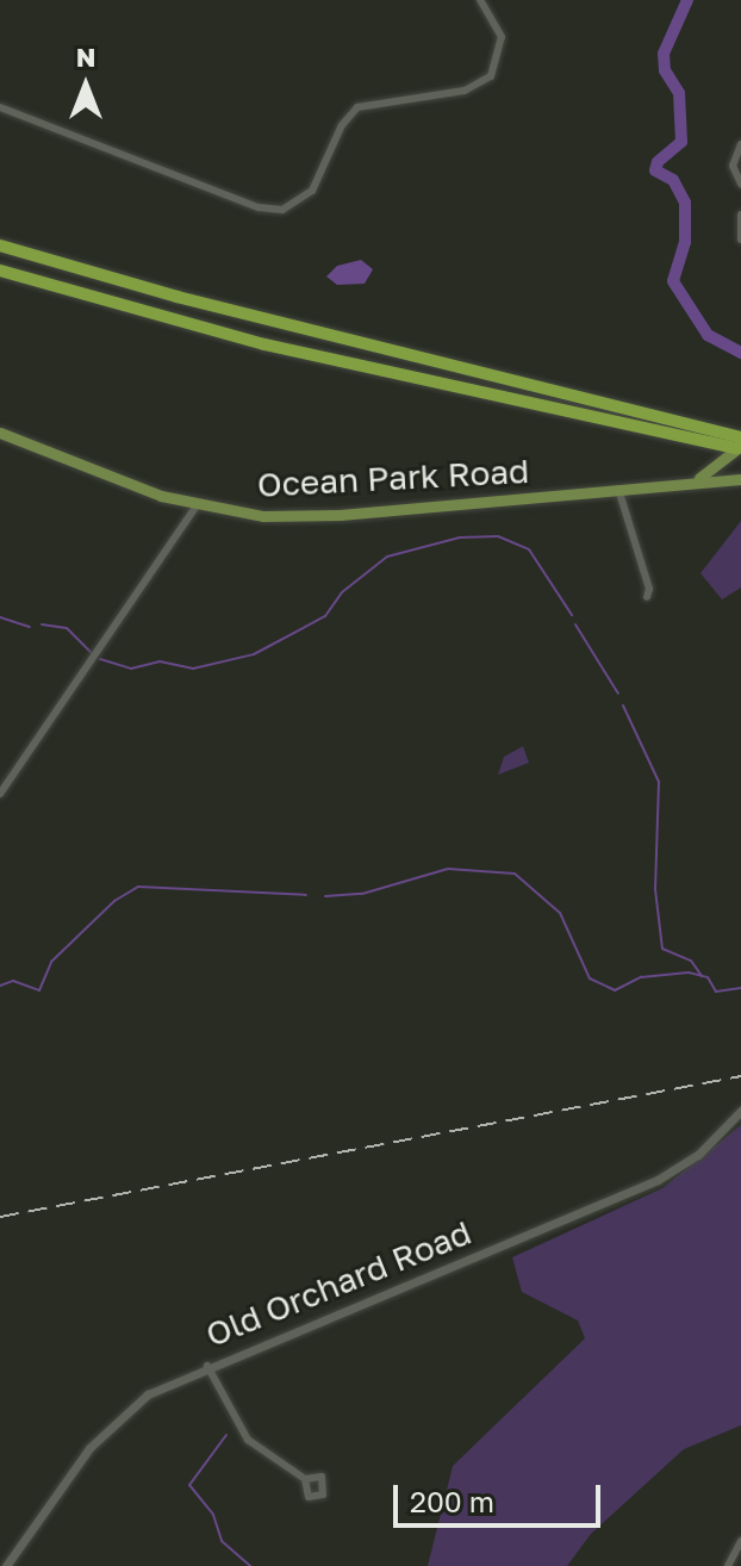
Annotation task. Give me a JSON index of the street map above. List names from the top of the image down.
{
  "streets": {
    "main road": ["Ocean Park Road"],
    "street": ["Old Orchard Road"]
  },
  "scale_bar": "200 m",
  "north": "top"
}
